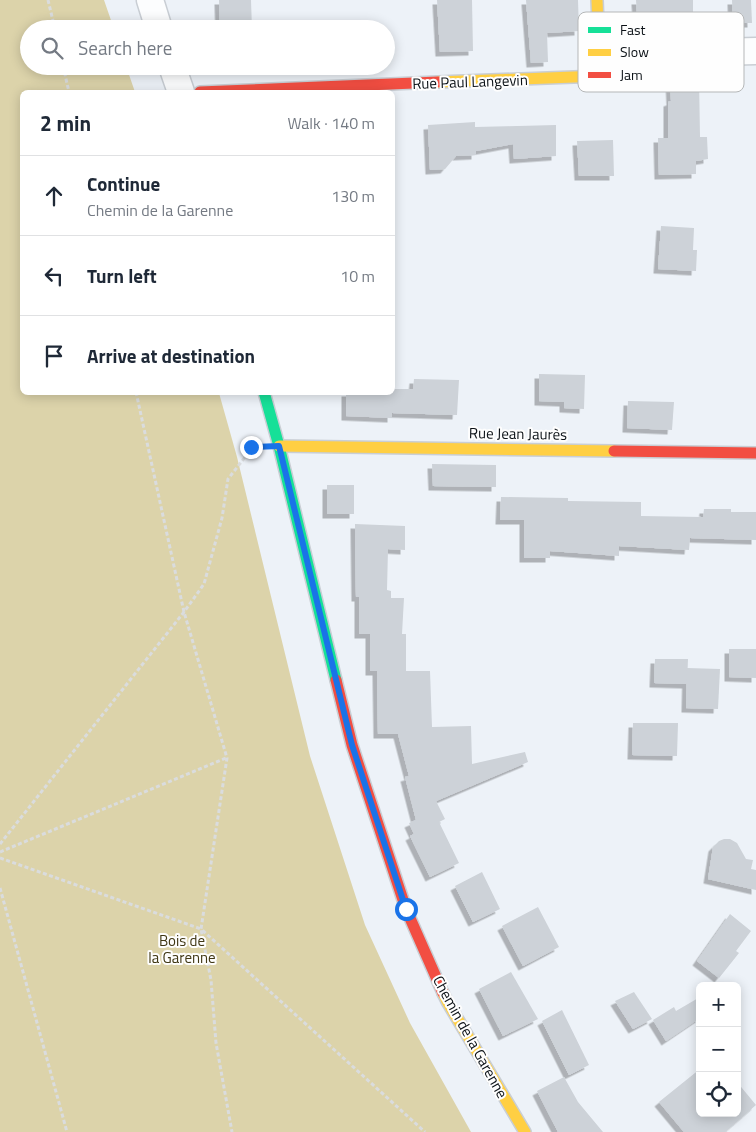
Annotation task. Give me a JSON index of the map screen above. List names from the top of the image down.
{
  "streets": {
    "street": ["Rue Paul Langevin", "Rue Jean Jaurès", "Chemin de la Garenne"]
  },
  "crossings": [
    ["Rue Jean Jaurès", "Chemin de la Garenne"]
  ],
  "parks": ["Bois de la Garenne"],
  "legend": ["Fast", "Slow", "Jam"],
  "page": {
    "search": "Search here",
    "heading": ["2 min", "Walk · 140 m"],
    "list": [
      ["Continue", "Chemin de la Garenne", "130 m"],
      ["Turn left", "10 m"],
      "Arrive at destination"
    ],
    "map_buttons": ["+", "−"]
  }
}
